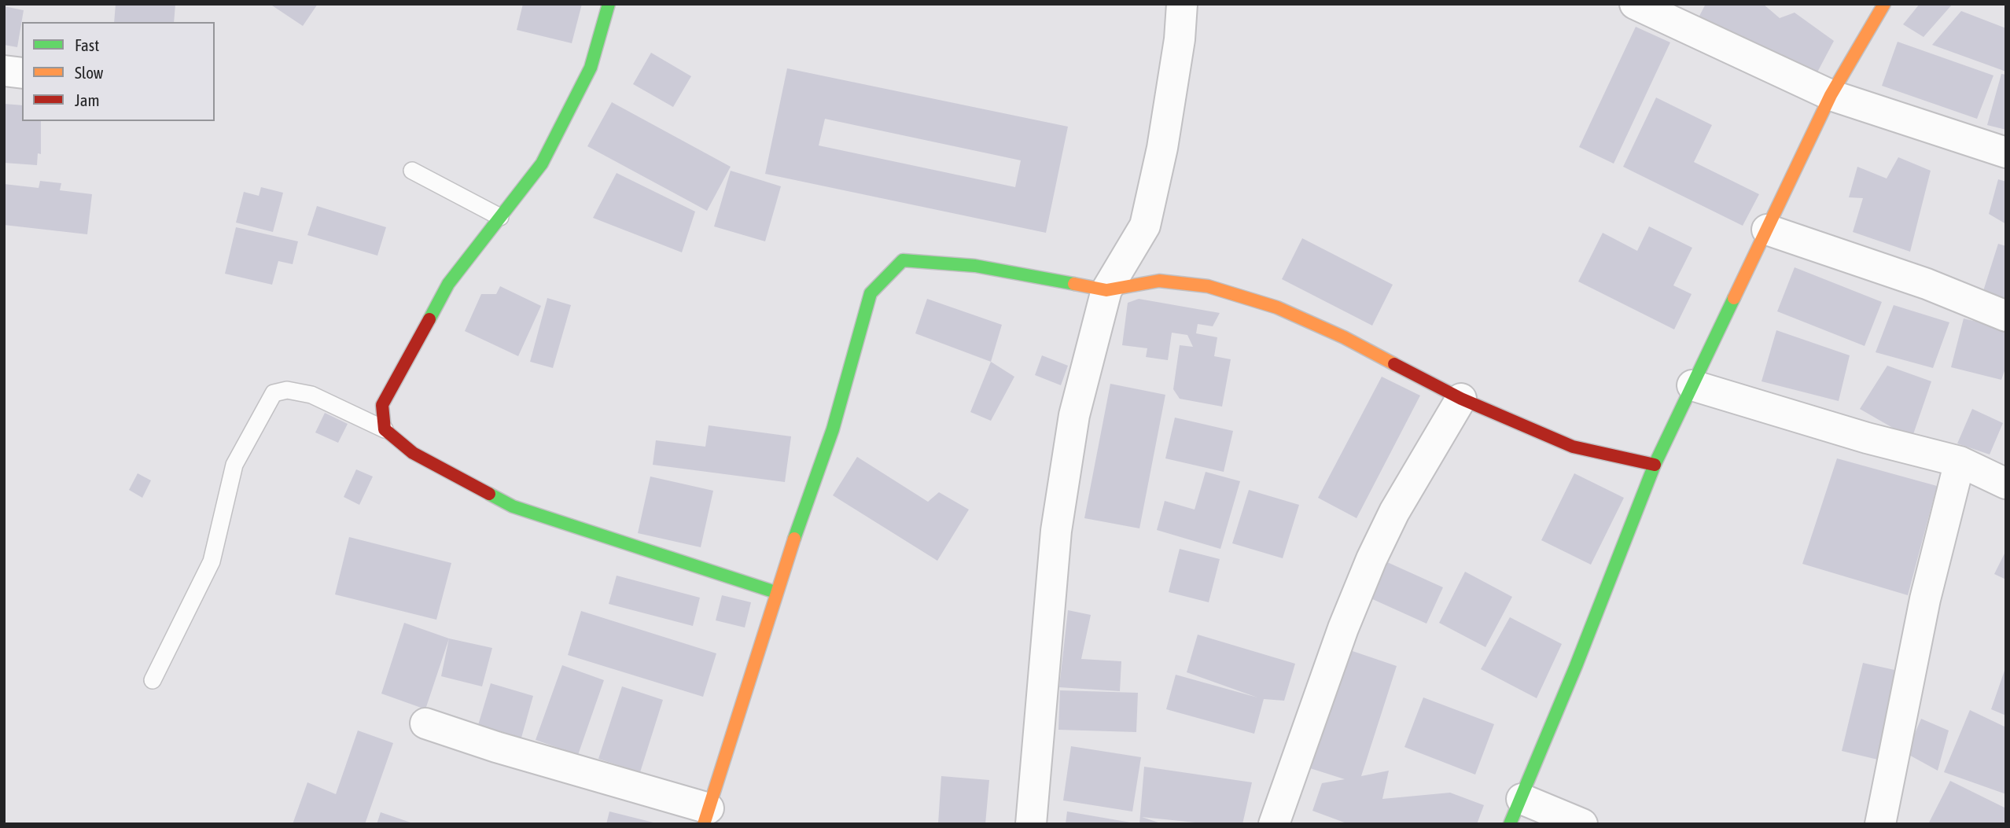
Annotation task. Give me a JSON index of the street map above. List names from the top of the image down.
{
  "legend": ["Fast", "Slow", "Jam"]
}
